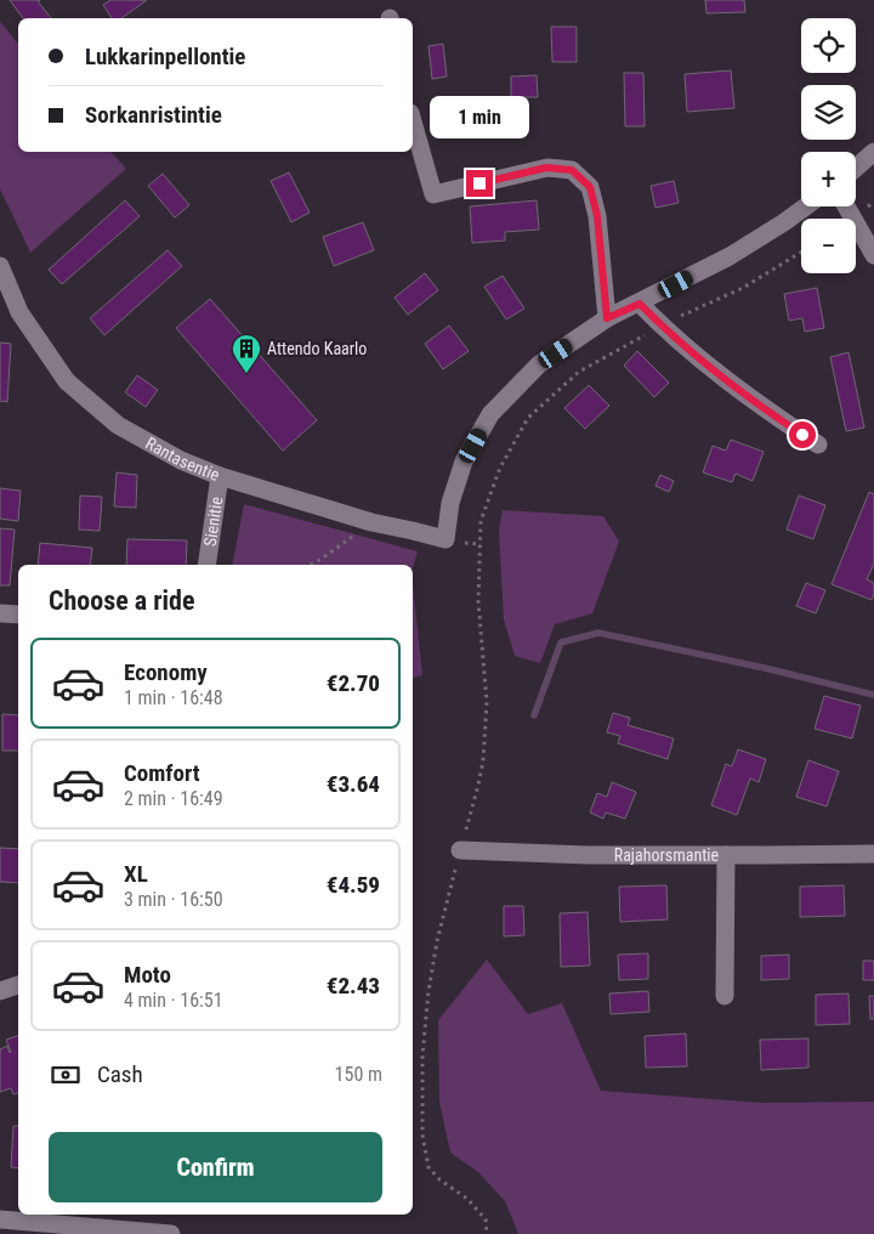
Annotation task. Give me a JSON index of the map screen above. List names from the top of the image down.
{
  "streets": {
    "street": ["Rantasentie", "Sienitie", "Rajahorsmantie"]
  },
  "crossings": [
    ["Rantasentie", "Sienitie"]
  ],
  "places": {
    "building": ["Attendo Kaarlo"]
  },
  "page": {
    "map_buttons": ["+", "−"],
    "banner": ["Lukkarinpellontie", "Sorkanristintie"],
    "bubble": "1 min",
    "heading": "Choose a ride",
    "list": [
      {
        "name": "Economy",
        "note": "1 min · 16:48",
        "value": "€2.70"
      },
      {
        "name": "Comfort",
        "note": "2 min · 16:49",
        "value": "€3.64"
      },
      {
        "name": "XL",
        "note": "3 min · 16:50",
        "value": "€4.59"
      },
      {
        "name": "Moto",
        "note": "4 min · 16:51",
        "value": "€2.43"
      }
    ],
    "pay": ["Cash", "150 m"],
    "buttons": "Confirm"
  }
}
